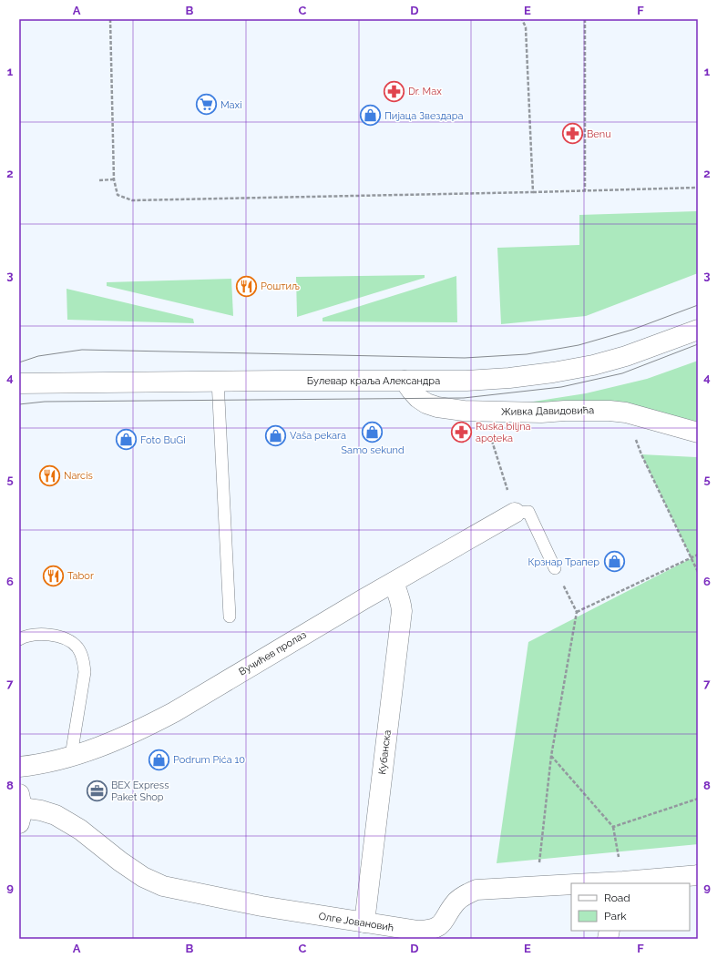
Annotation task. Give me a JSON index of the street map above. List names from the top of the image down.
{
  "streets": {
    "street": [
      "Булевар краља Александра",
      "Живка Давидовића",
      "Вучићев пролаз",
      "Кубанска",
      "Олге Јовановић"
    ]
  },
  "crossings": [
    ["Булевар краља Александра", "Живка Давидовића"],
    ["Вучићев пролаз", "Кубанска"],
    ["Кубанска", "Олге Јовановић"]
  ],
  "places": {
    "pharmacy": ["Dr. Max", "Benu", "Ruska biljna apoteka"],
    "supermarket": ["Maxi"],
    "shop": [
      "Пијаца Звездара",
      "Samo sekund",
      "Vaša pekara",
      "Foto BuGi",
      "Крзнар Трапер",
      "Podrum Pića 10"
    ],
    "restaurant": ["Роштиљ", "Narcis", "Tabor"],
    "office": ["BEX Express Paket Shop"]
  },
  "legend": ["Road", "Park"],
  "grid": {
    "columns": [
      "A",
      "B",
      "C",
      "D",
      "E",
      "F"
    ],
    "rows": [
      "1",
      "2",
      "3",
      "4",
      "5",
      "6",
      "7",
      "8",
      "9"
    ]
  }
}
